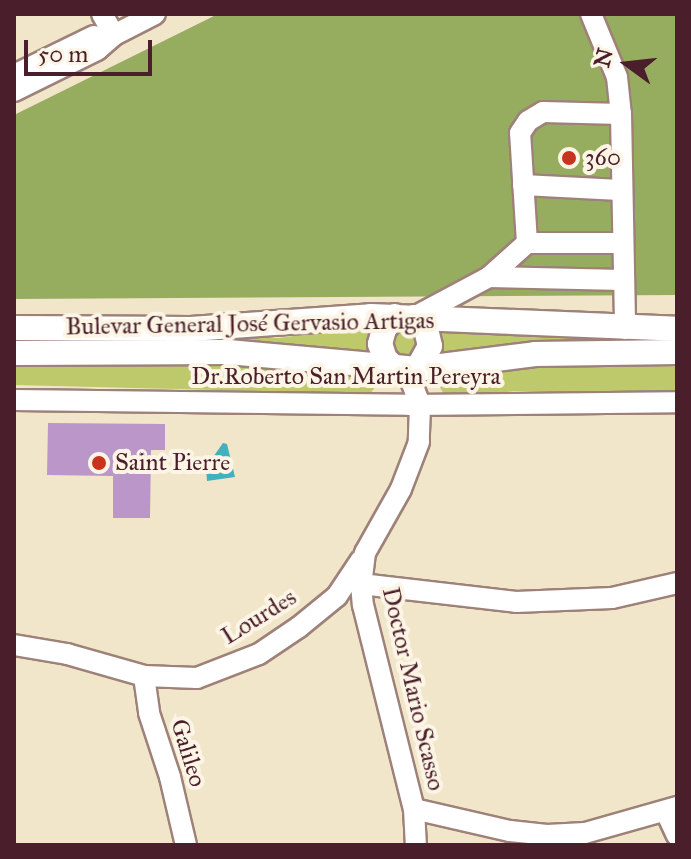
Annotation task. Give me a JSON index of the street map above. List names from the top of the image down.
{
  "streets": {
    "main road": ["Bulevar General José Gervasio Artigas"],
    "street": [
      "Dr.Roberto San Martin Pereyra",
      "Lourdes",
      "Doctor Mario Scasso",
      "Galileo"
    ]
  },
  "crossings": [
    ["Bulevar General José Gervasio Artigas", "Doctor Mario Scasso"],
    ["Dr.Roberto San Martin Pereyra", "Doctor Mario Scasso"],
    ["Lourdes", "Doctor Mario Scasso"],
    ["Lourdes", "Galileo"]
  ],
  "places": ["360", "Saint Pierre"],
  "scale_bar": "50 m",
  "north": "left"
}
